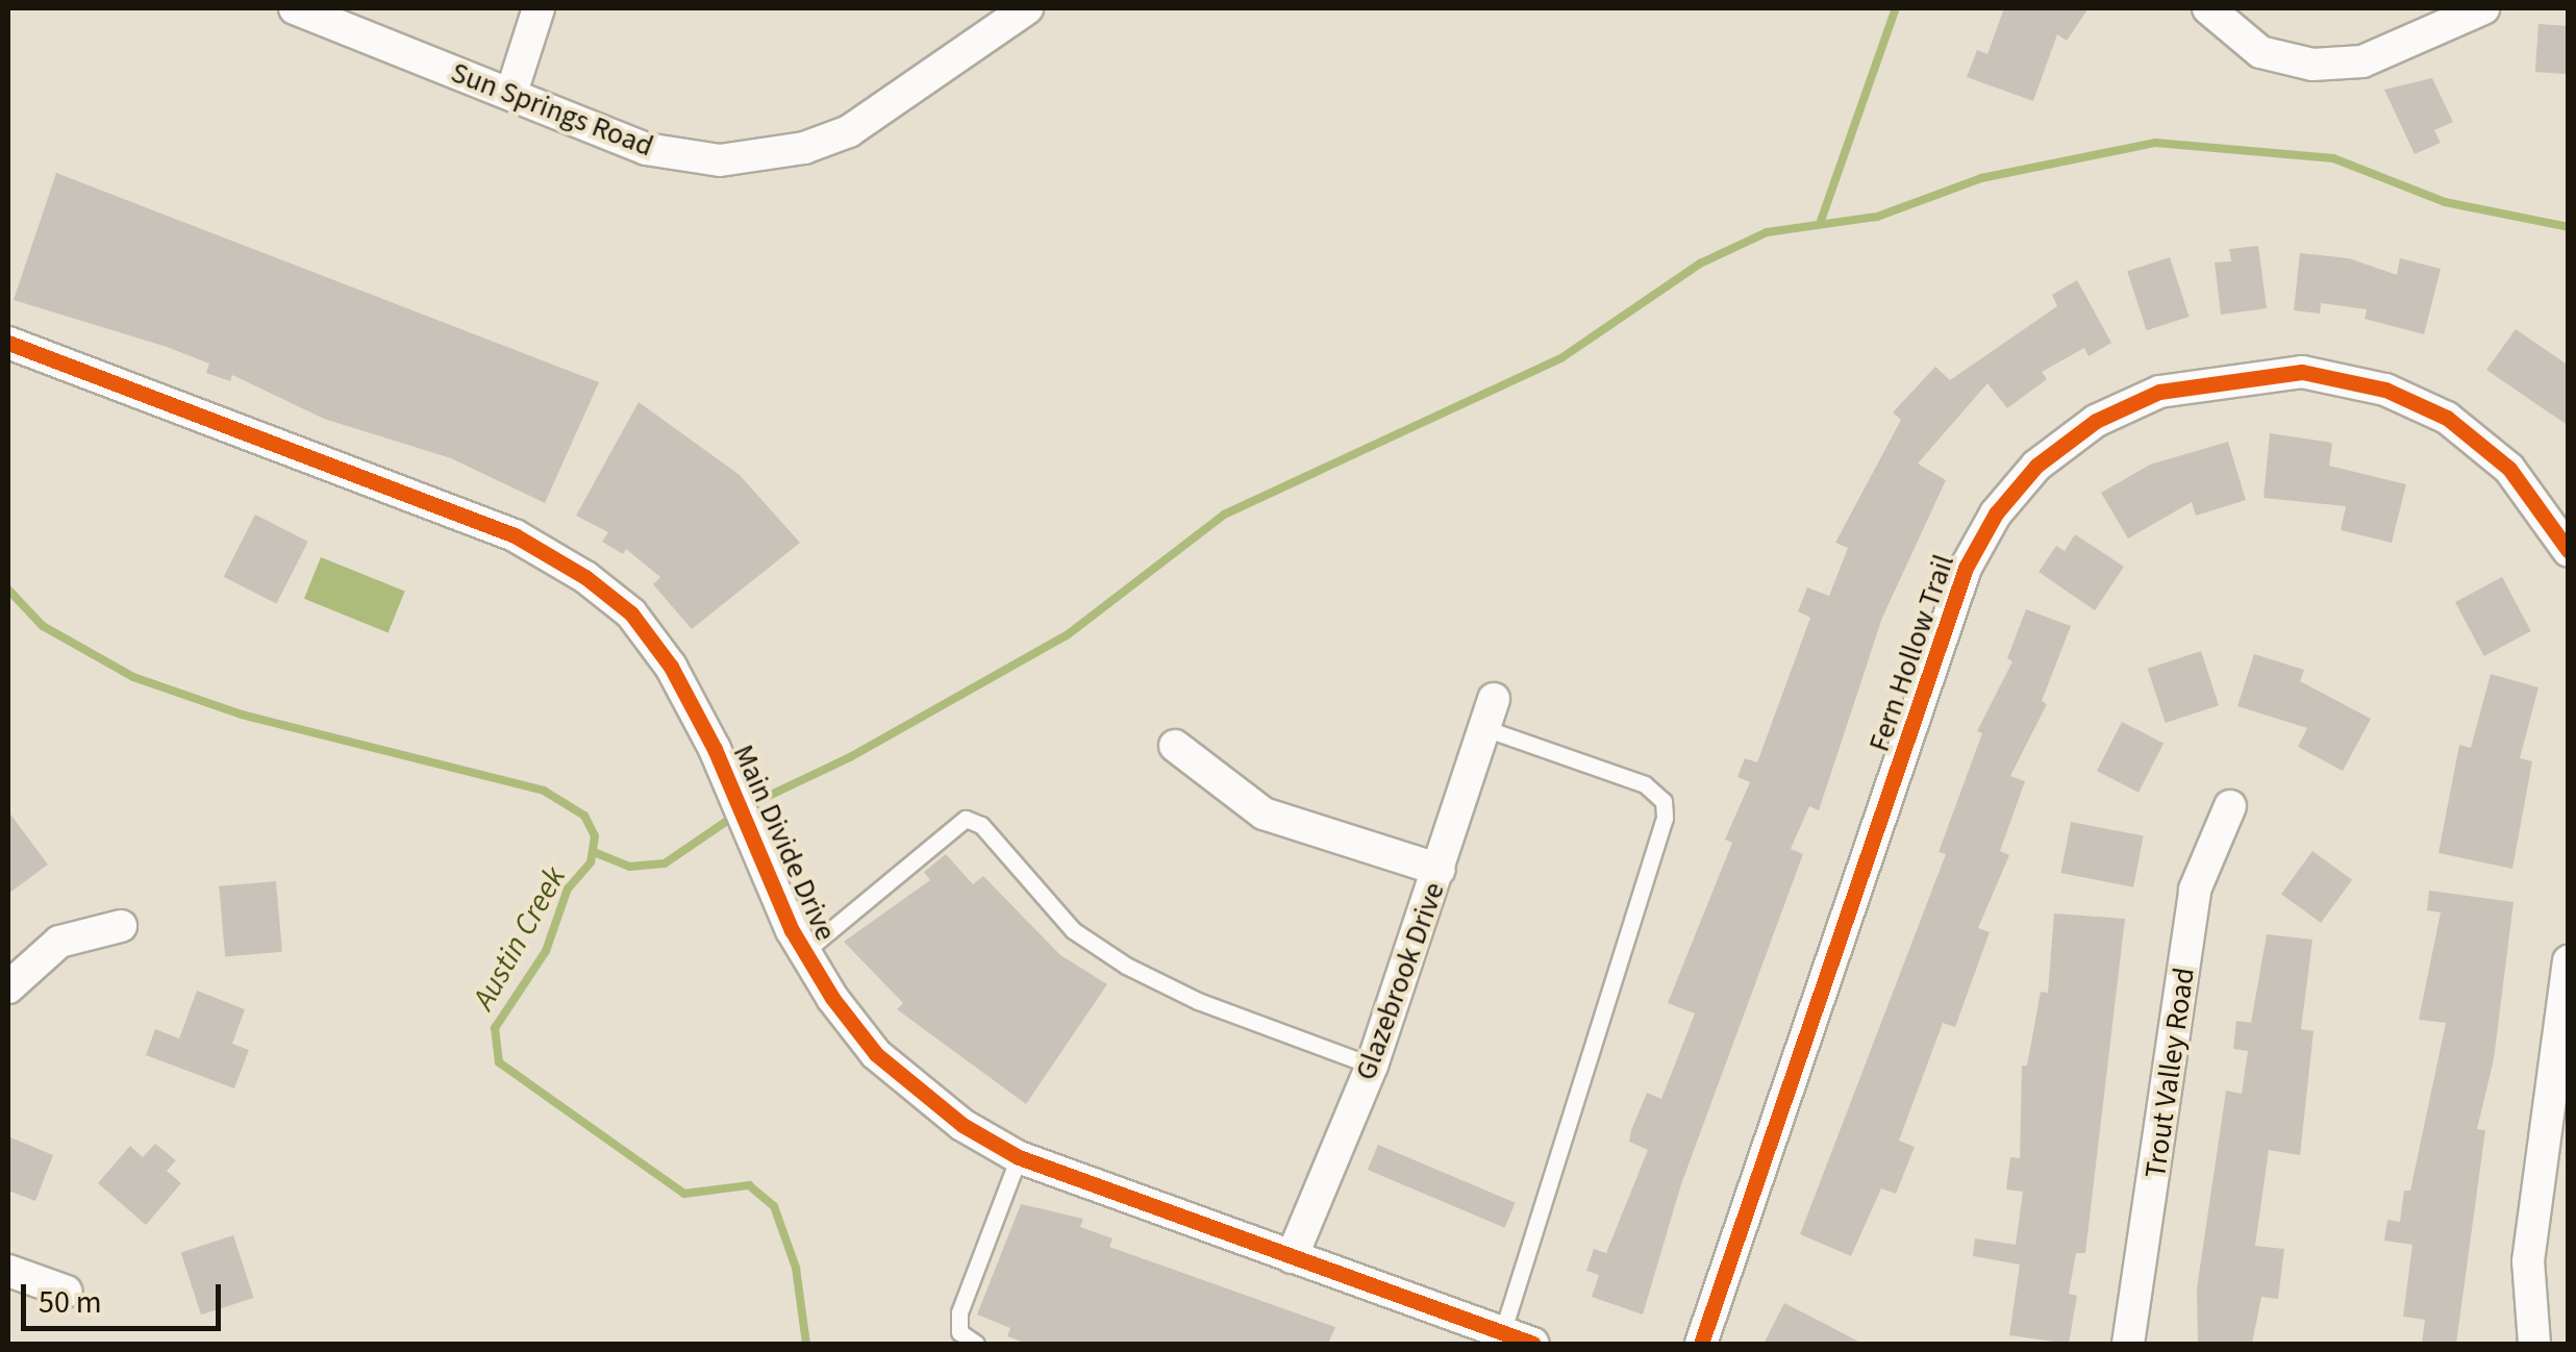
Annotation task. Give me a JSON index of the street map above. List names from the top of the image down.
{
  "streets": {
    "street": [
      "Sun Springs Road",
      "Fern Hollow Trail",
      "Main Divide Drive",
      "Glazebrook Drive",
      "Trout Valley Road"
    ]
  },
  "crossings": [
    ["Main Divide Drive", "Glazebrook Drive"]
  ],
  "water": ["Austin Creek"],
  "scale_bar": "50 m"
}
